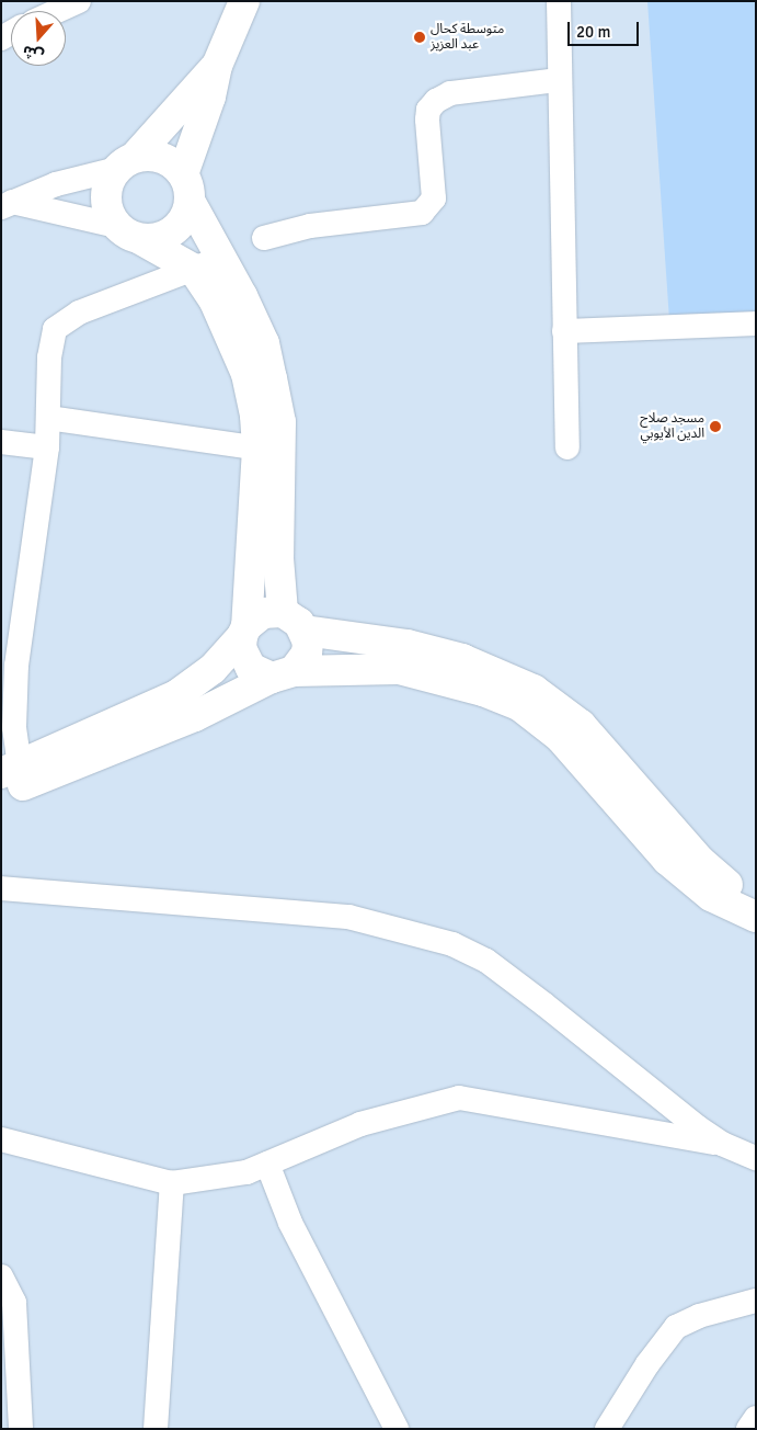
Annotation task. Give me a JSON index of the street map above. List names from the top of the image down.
{
  "places": ["متوسطة كحال عبد العزيز", "مسجد صلاح الدين الأيوبي"],
  "scale_bar": "20 m",
  "north": "bottom"
}
